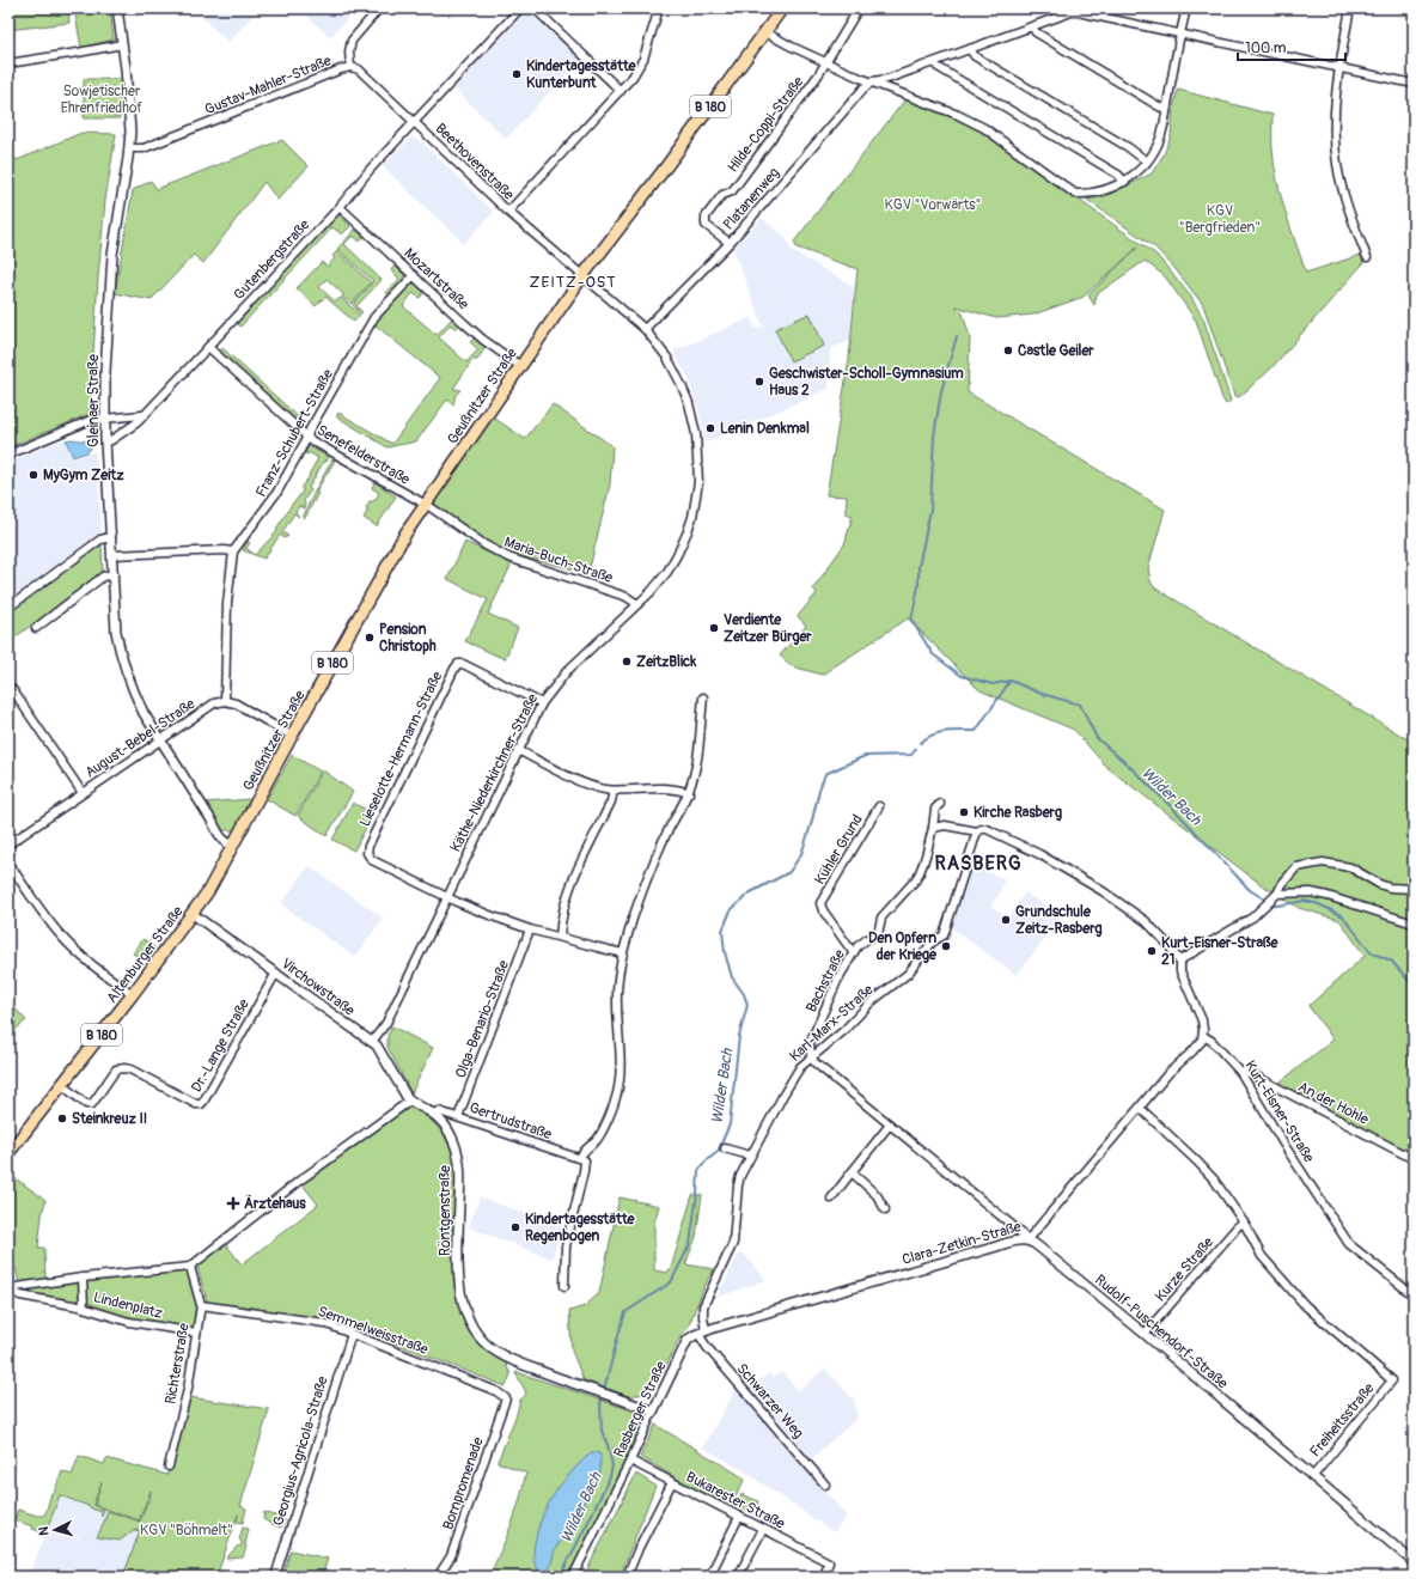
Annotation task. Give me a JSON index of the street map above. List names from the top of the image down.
{
  "streets": {
    "main road": ["B 180", "Geußnitzer Straße", "Altenburger Straße"],
    "street": [
      "Gustav-Mahler-Straße",
      "Hilde-Coppi-Straße",
      "Beethovenstraße",
      "Platanenweg",
      "Gutenbergstraße",
      "Mozartstraße",
      "Gleinaer Straße",
      "Franz-Schubert-Straße",
      "Senefelderstraße",
      "Maria-Buch-Straße",
      "August-Bebel-Straße",
      "Lieselotte-Hermann-Straße",
      "Käthe-Niederkirchner-Straße",
      "Kühler Grund",
      "Bachstraße",
      "Virchowstraße",
      "Olga-Benario-Straße",
      "Karl-Marx-Straße",
      "Dr.-Lange Straße",
      "An der Hohle",
      "Kurt-Eisner-Straße",
      "Gertrudstraße",
      "Röntgenstraße",
      "Clara-Zetkin-Straße",
      "Kurze Straße",
      "Lindenplatz",
      "Semmelweisstraße",
      "Rudolf-Puschendorf-Straße",
      "Richterstraße",
      "Schwarzer Weg",
      "Rasberger Straße",
      "Freiheitsstraße",
      "Georgius-Agricola-Straße",
      "Bornpromenade",
      "Bukarester Straße"
    ]
  },
  "crossings": [
    ["Gustav-Mahler-Straße", "Beethovenstraße"],
    ["Gustav-Mahler-Straße", "Gleinaer Straße"],
    ["Hilde-Coppi-Straße", "Platanenweg"],
    ["Beethovenstraße", "Gutenbergstraße"],
    ["Beethovenstraße", "Geußnitzer Straße"],
    ["Beethovenstraße", "Käthe-Niederkirchner-Straße"],
    ["Platanenweg", "Käthe-Niederkirchner-Straße"],
    ["Gutenbergstraße", "Mozartstraße"],
    ["Gutenbergstraße", "Gleinaer Straße"],
    ["Gutenbergstraße", "Senefelderstraße"],
    ["Mozartstraße", "Geußnitzer Straße"],
    ["Mozartstraße", "Franz-Schubert-Straße"],
    ["Geußnitzer Straße", "Gleinaer Straße"],
    ["Geußnitzer Straße", "Senefelderstraße"],
    ["Geußnitzer Straße", "Maria-Buch-Straße"],
    ["Geußnitzer Straße", "Käthe-Niederkirchner-Straße"],
    ["Geußnitzer Straße", "Altenburger Straße"],
    ["Gleinaer Straße", "August-Bebel-Straße"],
    ["Gleinaer Straße", "Altenburger Straße"],
    ["Franz-Schubert-Straße", "Senefelderstraße"],
    ["Senefelderstraße", "Maria-Buch-Straße"],
    ["Maria-Buch-Straße", "Käthe-Niederkirchner-Straße"],
    ["Lieselotte-Hermann-Straße", "Käthe-Niederkirchner-Straße"],
    ["Käthe-Niederkirchner-Straße", "Virchowstraße"],
    ["Kühler Grund", "Bachstraße"],
    ["Altenburger Straße", "Virchowstraße"],
    ["Altenburger Straße", "Dr.-Lange Straße"],
    ["Bachstraße", "Karl-Marx-Straße"],
    ["Bachstraße", "Rudolf-Puschendorf-Straße"],
    ["Virchowstraße", "Dr.-Lange Straße"],
    ["Virchowstraße", "Röntgenstraße"],
    ["Olga-Benario-Straße", "Gertrudstraße"],
    ["Karl-Marx-Straße", "Clara-Zetkin-Straße"],
    ["Karl-Marx-Straße", "Rudolf-Puschendorf-Straße"],
    ["Karl-Marx-Straße", "Schwarzer Weg"],
    ["Karl-Marx-Straße", "Rasberger Straße"],
    ["An der Hohle", "Kurt-Eisner-Straße"],
    ["Kurt-Eisner-Straße", "Clara-Zetkin-Straße"],
    ["Gertrudstraße", "Röntgenstraße"],
    ["Röntgenstraße", "Rasberger Straße"],
    ["Clara-Zetkin-Straße", "Rudolf-Puschendorf-Straße"],
    ["Clara-Zetkin-Straße", "Schwarzer Weg"],
    ["Clara-Zetkin-Straße", "Rasberger Straße"],
    ["Kurze Straße", "Rudolf-Puschendorf-Straße"],
    ["Kurze Straße", "Freiheitsstraße"],
    ["Lindenplatz", "Richterstraße"],
    ["Semmelweisstraße", "Richterstraße"],
    ["Semmelweisstraße", "Georgius-Agricola-Straße"],
    ["Semmelweisstraße", "Bornpromenade"],
    ["Rudolf-Puschendorf-Straße", "Freiheitsstraße"],
    ["Schwarzer Weg", "Rasberger Straße"],
    ["Rasberger Straße", "Bukarester Straße"]
  ],
  "districts": ["ZEITZ-OST", "RASBERG"],
  "water": ["Wilder Bach"],
  "parks": [
    "Sowjetischer Ehrenfriedhof",
    "KGV \"Vorwärts\"",
    "KGV \"Bergfrieden\"",
    "KGV \"Böhmelt\""
  ],
  "places": {
    "other": [
      "Kindertagesstätte Kunterbunt",
      "Castle Geiler",
      "Geschwister-Scholl-Gymnasium Haus 2",
      "Lenin Denkmal",
      "MyGym Zeitz",
      "Verdiente Zeitzer Bürger",
      "Pension Christoph",
      "ZeitzBlick",
      "Kirche Rasberg",
      "Grundschule Zeitz-Rasberg",
      "Den Opfern der Kriege",
      "Kurt-Eisner-Straße 21",
      "Steinkreuz II",
      "Kindertagesstätte Regenbogen"
    ],
    "health": ["Ärztehaus"]
  },
  "scale_bar": "100 m",
  "north": "left"
}
